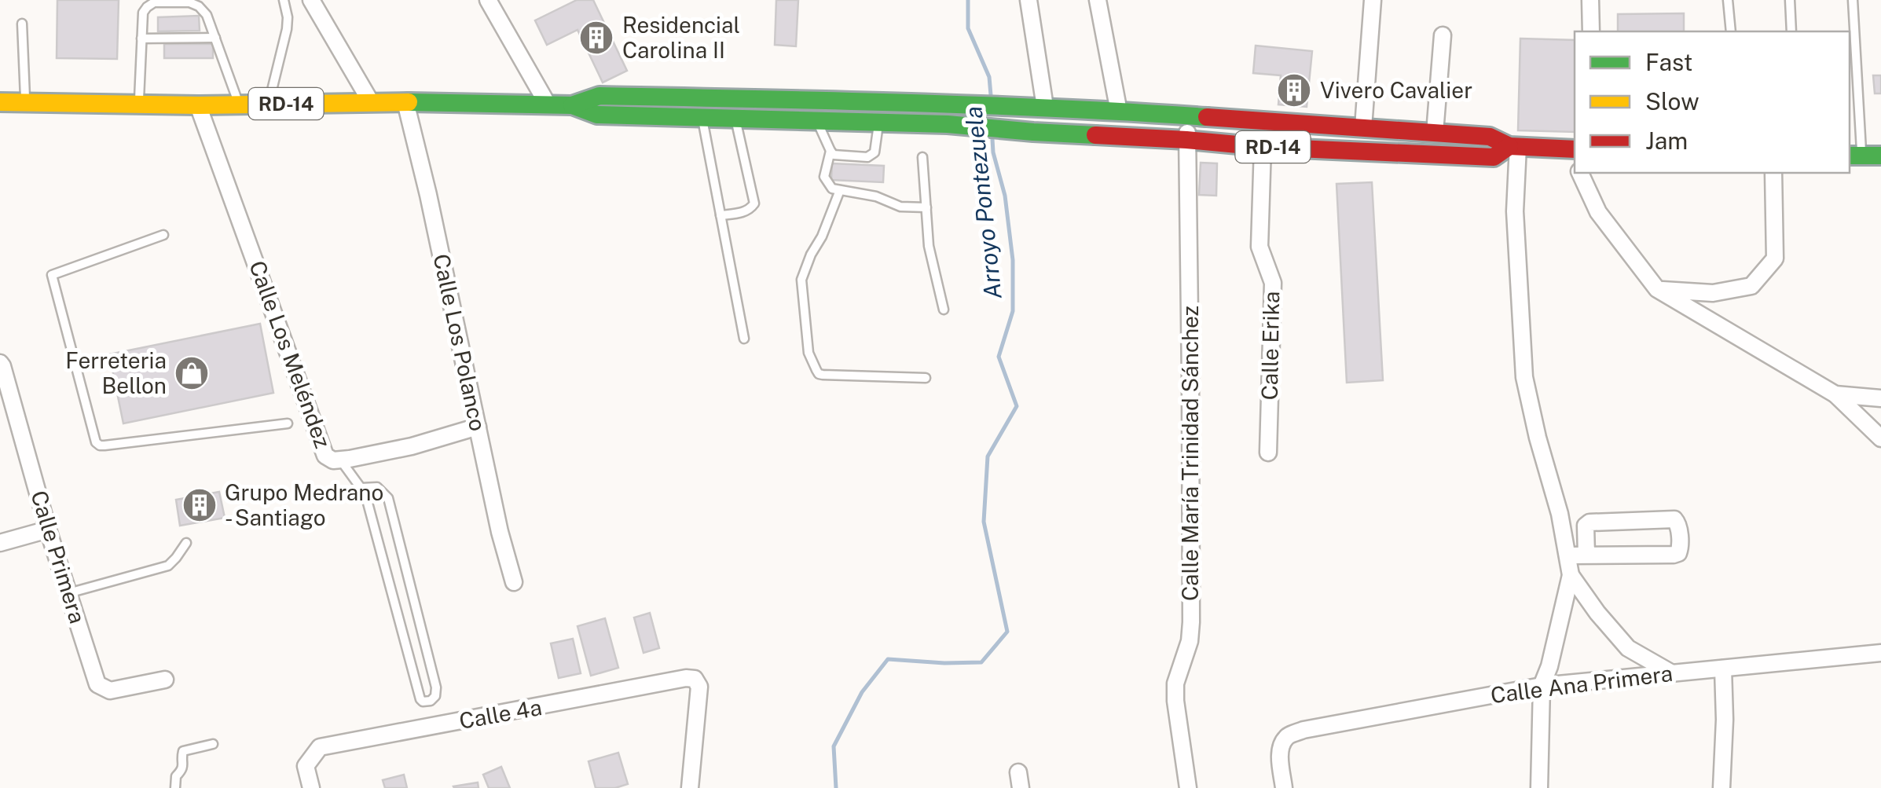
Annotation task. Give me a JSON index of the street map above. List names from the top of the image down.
{
  "streets": {
    "main road": ["RD-14"],
    "street": [
      "Calle Los Polanco",
      "Calle Erika",
      "Calle Los Meléndez",
      "Calle María Trinidad Sánchez",
      "Calle Primera",
      "Calle Ana Primera",
      "Calle 4a"
    ]
  },
  "crossings": [
    ["RD-14", "Calle Los Polanco"],
    ["RD-14", "Calle Erika"],
    ["RD-14", "Calle Los Meléndez"],
    ["RD-14", "Calle María Trinidad Sánchez"],
    ["Calle Los Polanco", "Calle Los Meléndez"]
  ],
  "water": ["Arroyo Pontezuela"],
  "places": {
    "building": ["Residencial Carolina II", "Vivero Cavalier", "Grupo Medrano - Santiago"],
    "shop": ["Ferreteria Bellon"]
  },
  "legend": ["Fast", "Slow", "Jam"]
}
